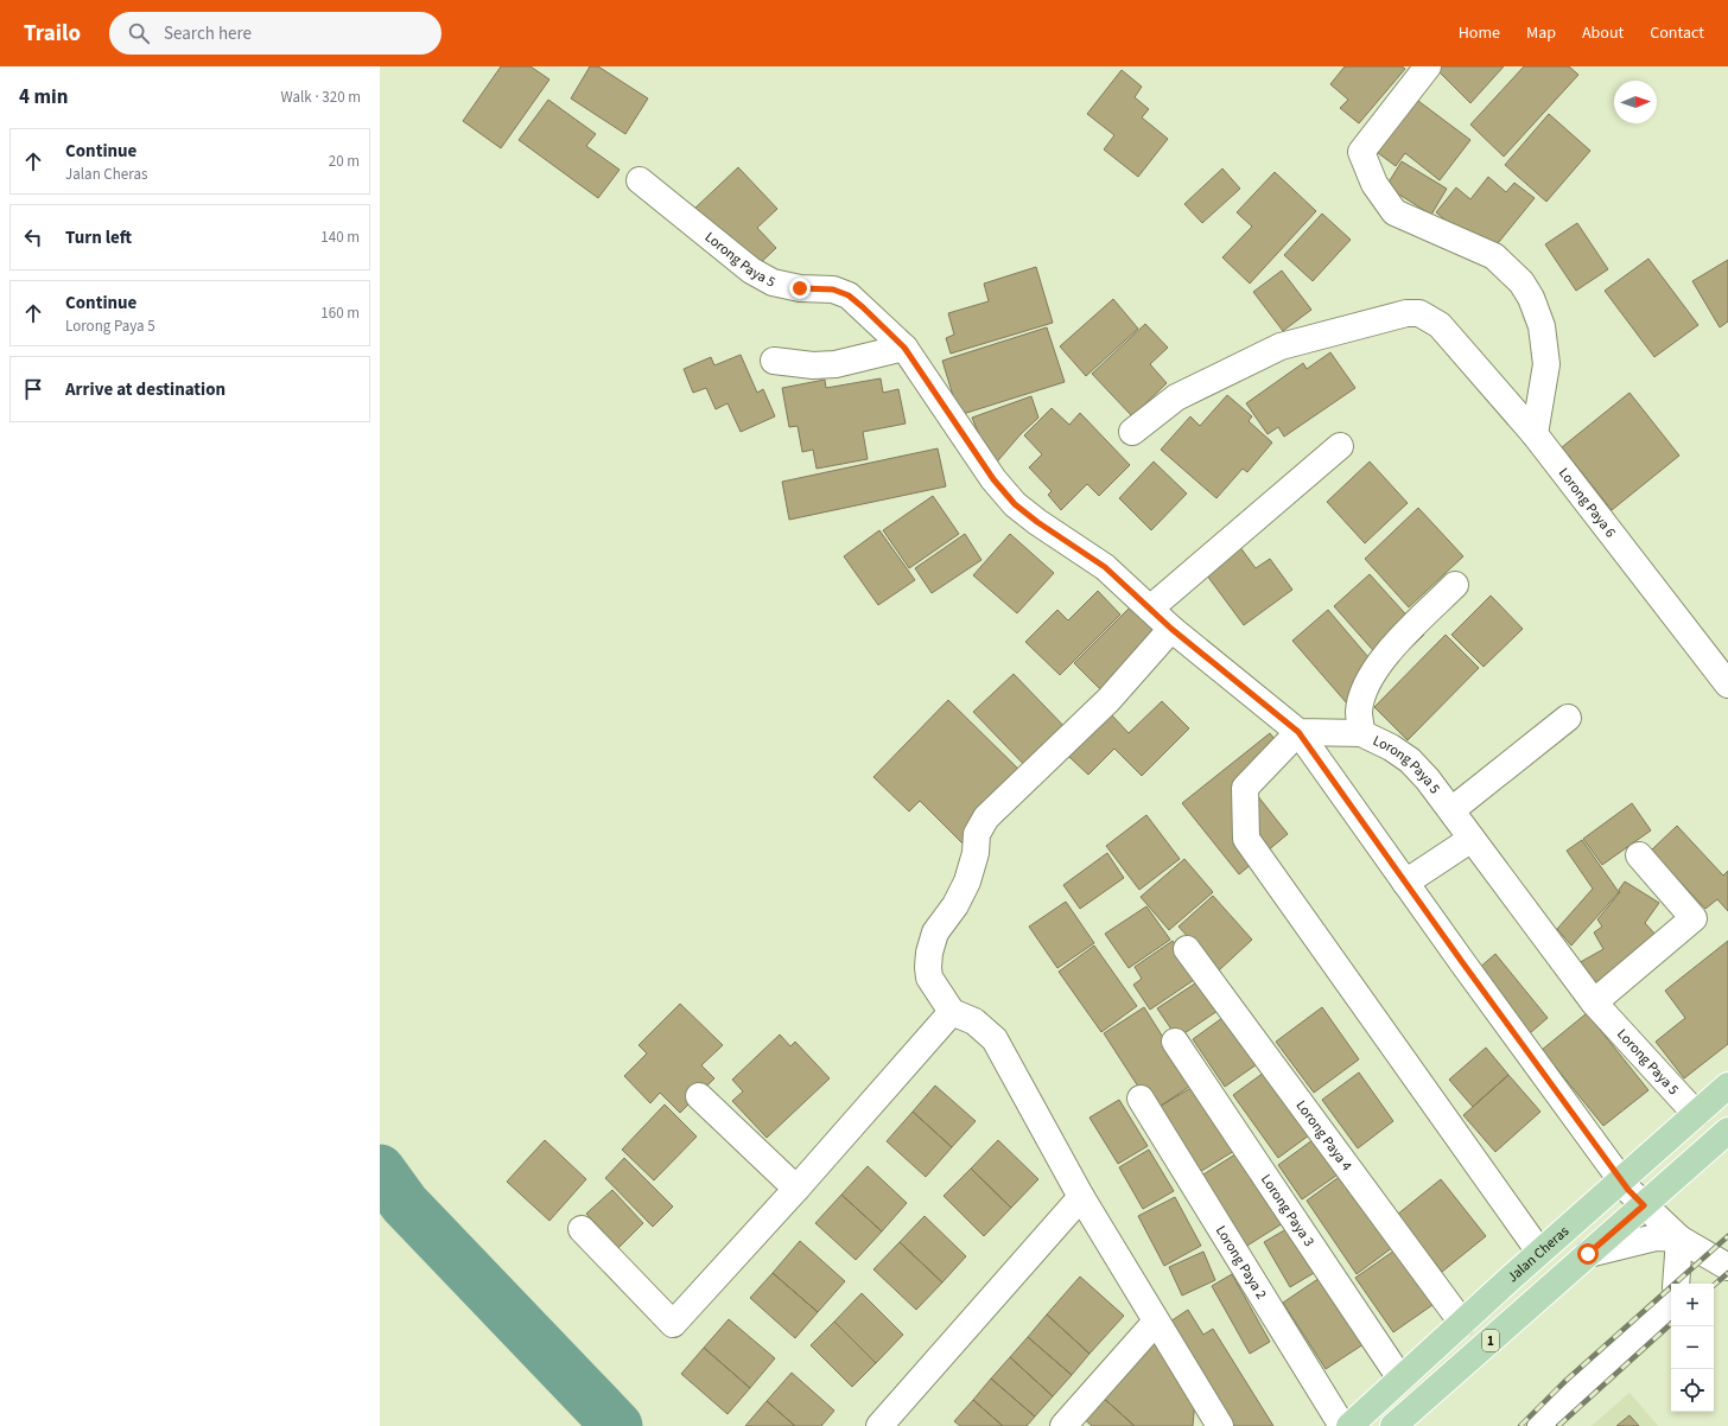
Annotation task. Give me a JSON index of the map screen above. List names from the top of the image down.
{
  "streets": {
    "main road": ["Jalan Cheras", "1"],
    "street": [
      "Lorong Paya 5",
      "Lorong Paya 6",
      "Lorong Paya 4",
      "Lorong Paya 3",
      "Lorong Paya 2"
    ]
  },
  "crossings": [
    ["Lorong Paya 5", "Jalan Cheras"],
    ["Lorong Paya 4", "Jalan Cheras"],
    ["Lorong Paya 3", "Jalan Cheras"]
  ],
  "north": "right",
  "page": {
    "header": "Trailo",
    "search": "Search here",
    "nav": [
      "Home",
      "Map",
      "About",
      "Contact"
    ],
    "heading": ["4 min", "Walk · 320 m"],
    "list": [
      ["Continue", "Jalan Cheras", "20 m"],
      ["Turn left", "140 m"],
      ["Continue", "Lorong Paya 5", "160 m"],
      "Arrive at destination"
    ],
    "map_buttons": ["+", "−"]
  }
}
